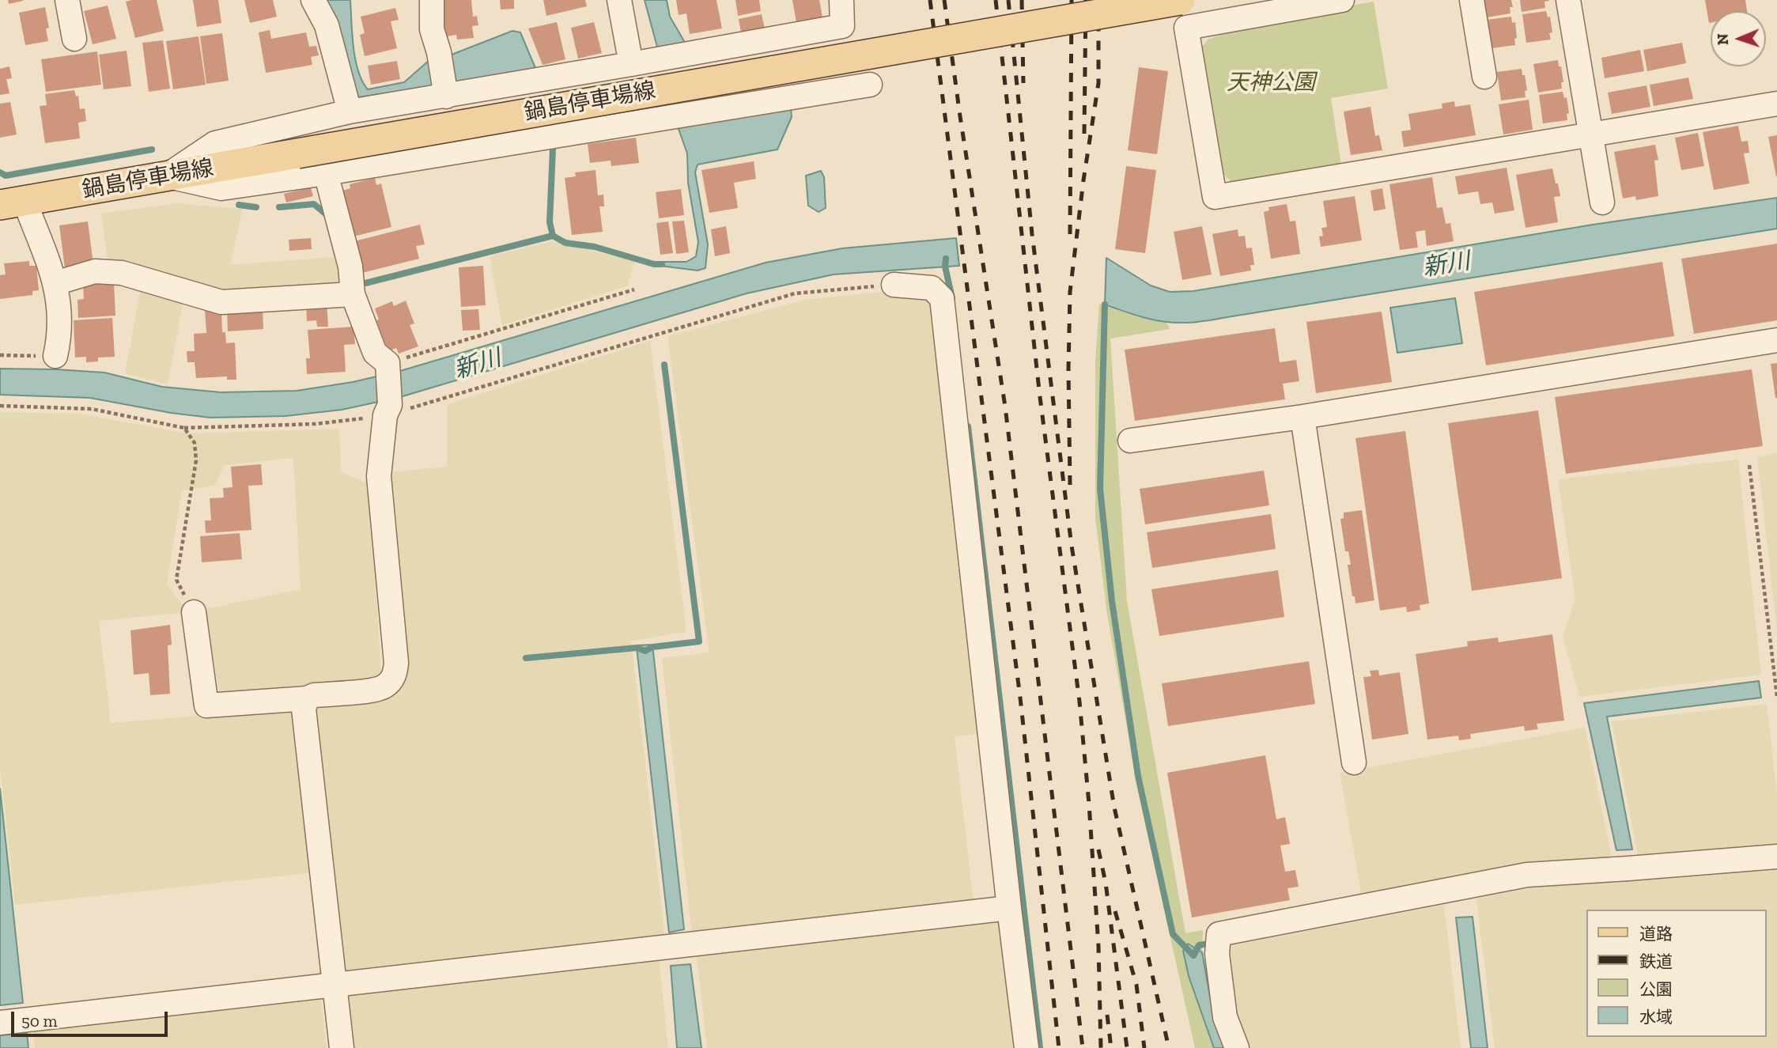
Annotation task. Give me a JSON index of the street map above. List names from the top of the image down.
{
  "streets": {
    "main road": ["鍋島停車場線"]
  },
  "water": ["新川"],
  "parks": ["天神公園"],
  "legend": [
    "道路",
    "鉄道",
    "公園",
    "水域"
  ],
  "scale_bar": "50 m",
  "north": "left"
}
